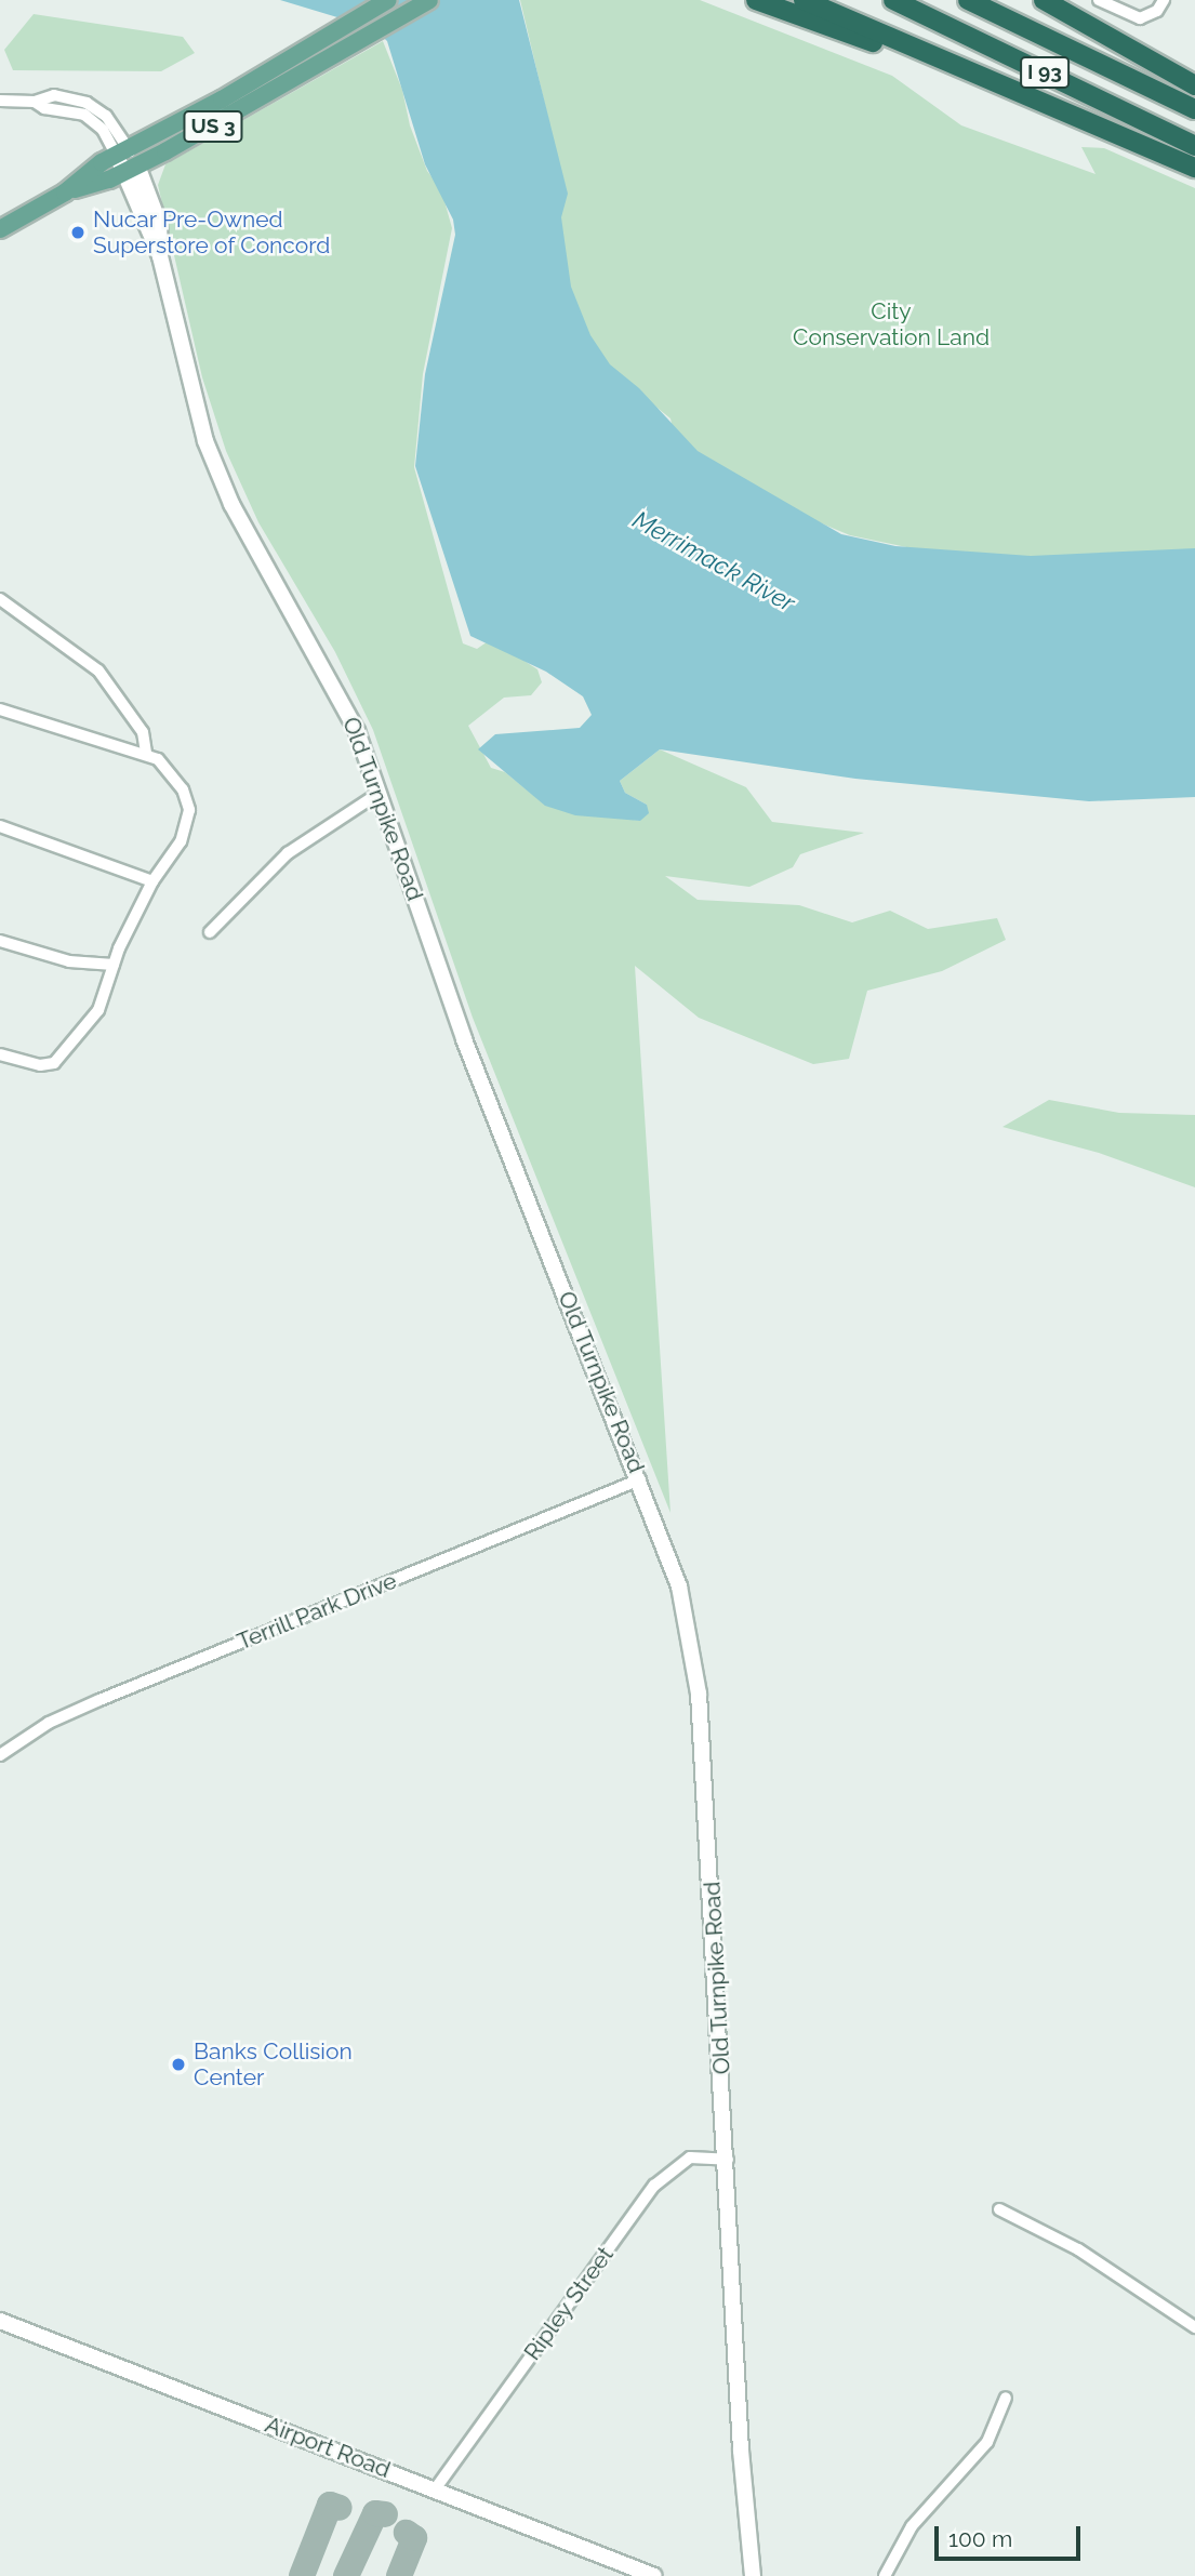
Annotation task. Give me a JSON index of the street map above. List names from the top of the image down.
{
  "streets": {
    "highway": ["I 93"],
    "main road": ["US 3"],
    "street": [
      "Old Turnpike Road",
      "Terrill Park Drive",
      "Ripley Street",
      "Airport Road"
    ]
  },
  "crossings": [
    ["US 3", "Old Turnpike Road"],
    ["Old Turnpike Road", "Terrill Park Drive"],
    ["Old Turnpike Road", "Ripley Street"],
    ["Ripley Street", "Airport Road"]
  ],
  "water": ["Merrimack River"],
  "parks": ["City Conservation Land"],
  "places": ["Nucar Pre-Owned Superstore of Concord", "Banks Collision Center"],
  "scale_bar": "100 m"
}
